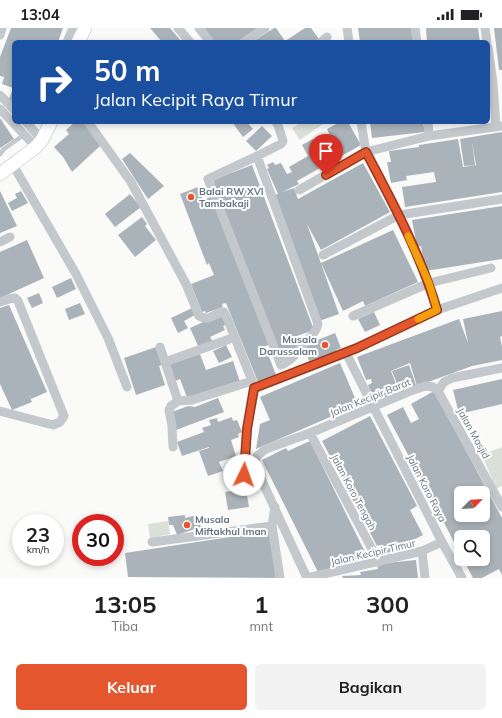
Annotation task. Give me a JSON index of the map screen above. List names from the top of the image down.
{
  "streets": {
    "street": [
      "Jalan Kecipir Barat",
      "Jalan Masjid",
      "Jalan Koro Raya",
      "Jalan Koro Tengah",
      "Jalan Kecipir Timur"
    ]
  },
  "crossings": [
    ["Jalan Kecipir Barat", "Jalan Masjid"],
    ["Jalan Kecipir Barat", "Jalan Koro Raya"],
    ["Jalan Kecipir Barat", "Jalan Koro Tengah"],
    ["Jalan Koro Raya", "Jalan Kecipir Timur"],
    ["Jalan Koro Tengah", "Jalan Kecipir Timur"]
  ],
  "places": ["Balai RW XVI Tambakaji", "Musala Darussalam", "Musala Miftakhul Iman"],
  "north": "top right",
  "page": {
    "status": "13:04",
    "turn": ["50 m", "Jalan Kecipit Raya Timur"],
    "speed": "23 km/h",
    "limit": "30",
    "eta": [
      "13:05",
      "Tiba",
      "1",
      "mnt",
      "300",
      "m"
    ],
    "buttons": ["Keluar", "Bagikan"]
  }
}
